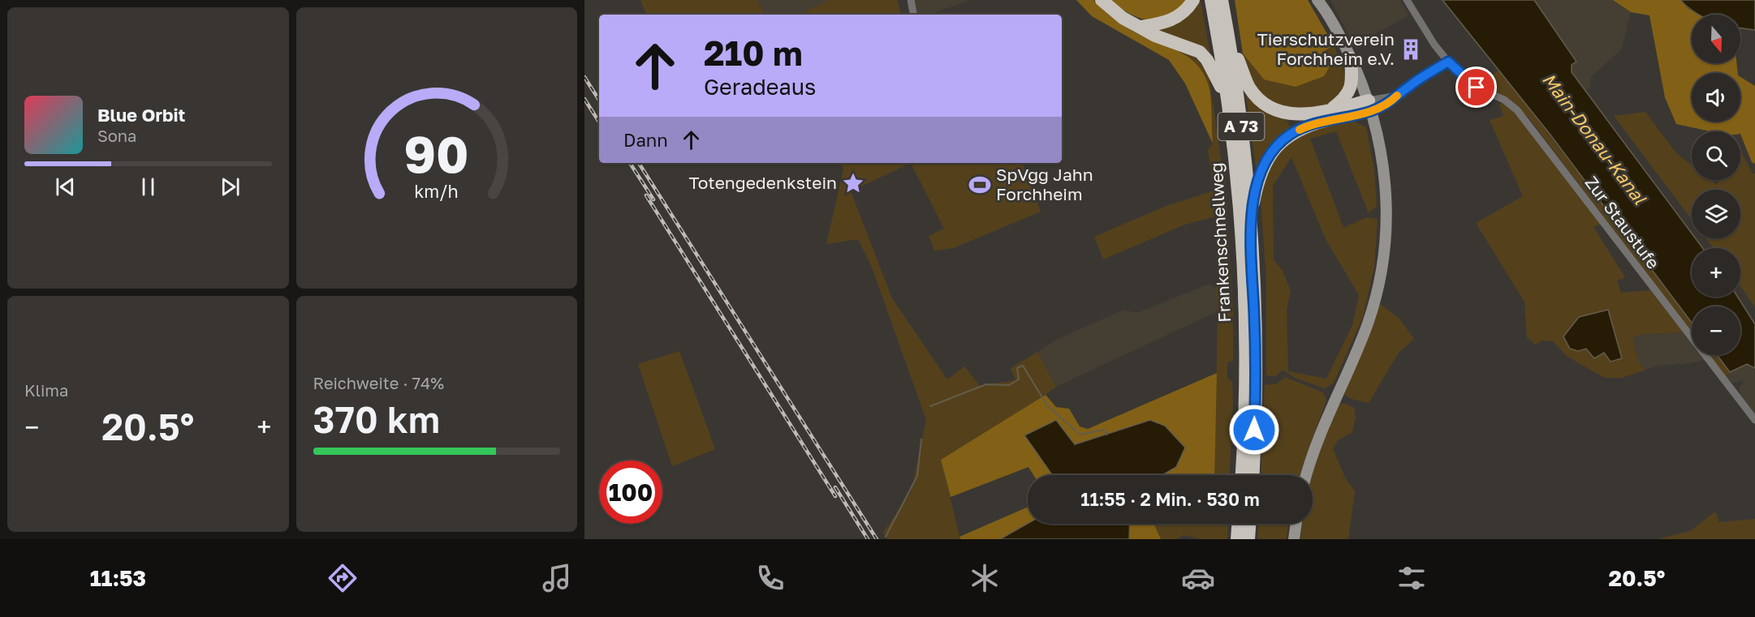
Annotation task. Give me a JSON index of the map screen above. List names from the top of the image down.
{
  "streets": {
    "highway": ["A 73", "Frankenschnellweg"],
    "street": ["Zur Staustufe"]
  },
  "water": ["Main-Donau-Kanal"],
  "places": {
    "building": ["Tierschutzverein Forchheim e.V."],
    "place": ["Totengedenkstein"],
    "sports": ["SpVgg Jahn Forchheim"]
  },
  "north": "bottom",
  "page": {
    "map_buttons": ["+", "−"],
    "turn": ["210 m", "Geradeaus"],
    "song": ["Blue Orbit", "Sona"],
    "then": "Dann",
    "tile": [
      "Klima",
      ["Reichweite · 74%", "370 km"]
    ],
    "heat": ["−", "20.5°", "+"],
    "limit": "100",
    "trip": "11:55 · 2 Min. · 530 m",
    "tabs": ["11:53", "20.5°"],
    "gauge": ["90", "km/h"]
  }
}
